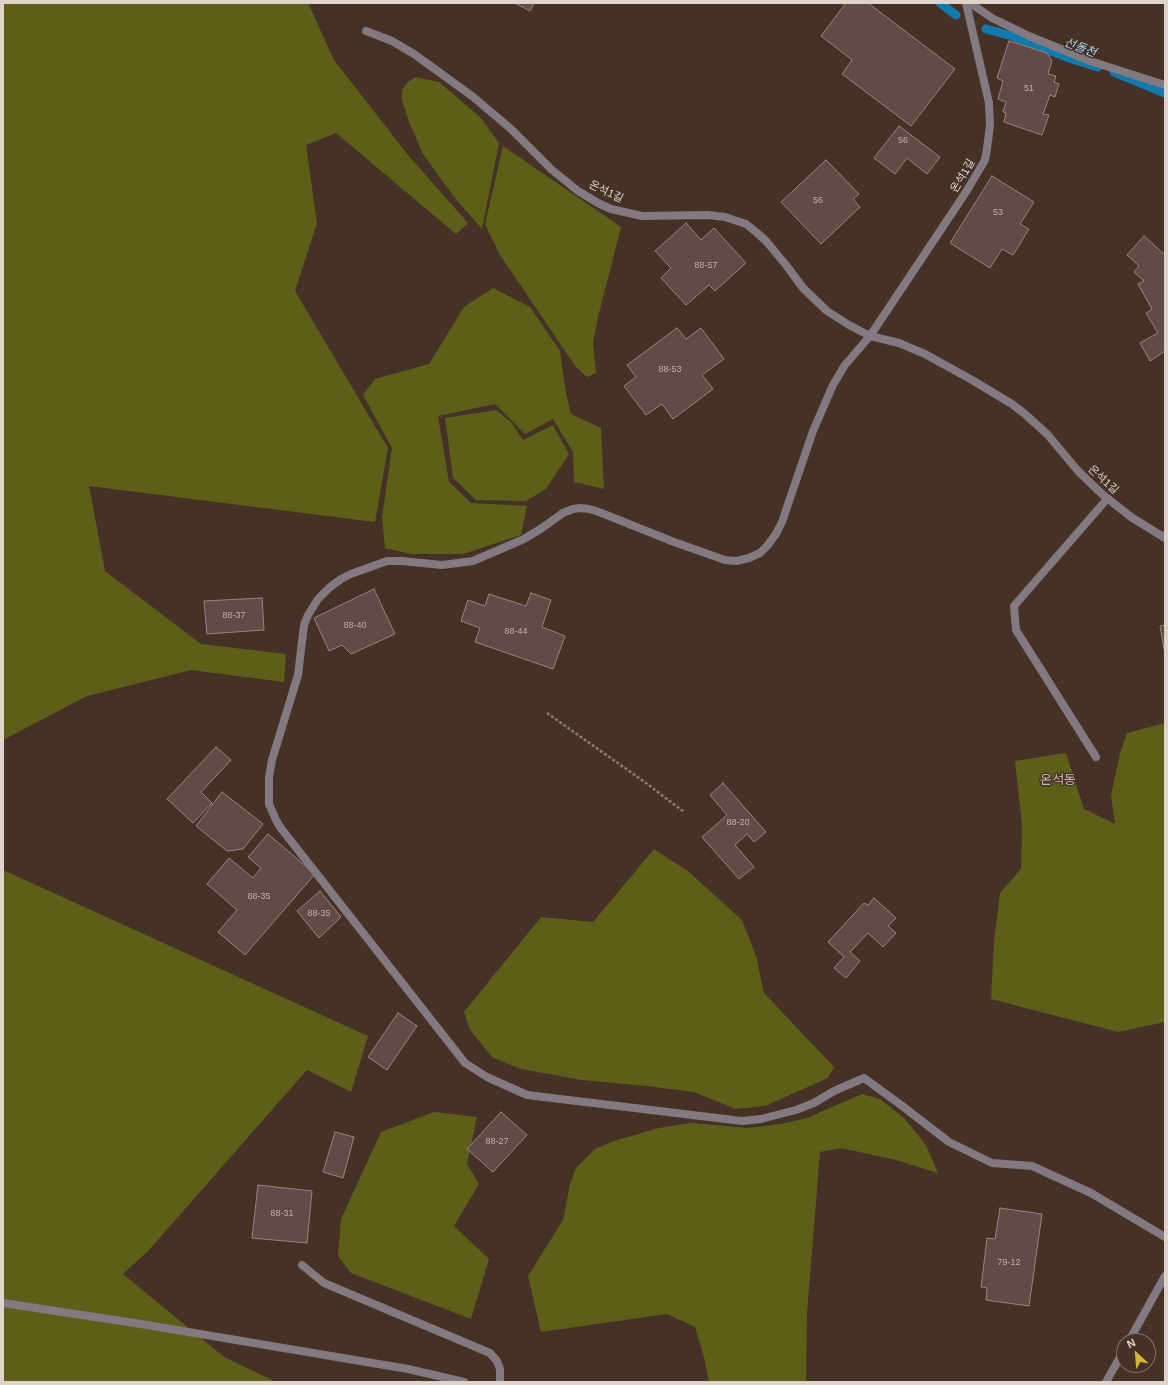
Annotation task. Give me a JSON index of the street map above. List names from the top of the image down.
{
  "streets": {
    "street": ["온석1길"]
  },
  "districts": ["온석동"],
  "water": ["선돌천"],
  "house_numbers": [
    "51",
    "56",
    "56",
    "53",
    "88-57",
    "88-53",
    "88-37",
    "88-40",
    "88-44",
    "88-20",
    "88-35",
    "88-35",
    "88-27",
    "88-31",
    "79-12"
  ],
  "north": "top left"
}
